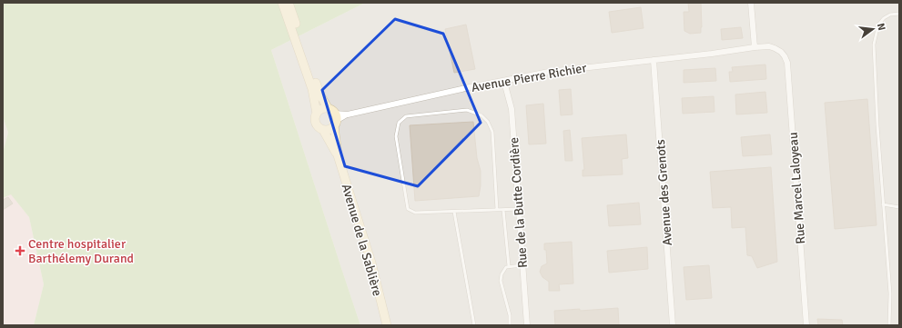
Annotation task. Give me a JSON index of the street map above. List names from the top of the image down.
{
  "streets": {
    "main road": ["Avenue de la Sablière"],
    "street": [
      "Avenue Pierre Richier",
      "Rue Marcel Laloyeau",
      "Avenue des Grenots",
      "Rue de la Butte Cordière"
    ]
  },
  "crossings": [
    ["Avenue Pierre Richier", "Rue Marcel Laloyeau"],
    ["Avenue Pierre Richier", "Avenue des Grenots"],
    ["Avenue Pierre Richier", "Rue de la Butte Cordière"],
    ["Avenue Pierre Richier", "Avenue de la Sablière"]
  ],
  "places": {
    "health": ["Centre hospitalier Barthélemy Durand"]
  },
  "north": "right"
}
